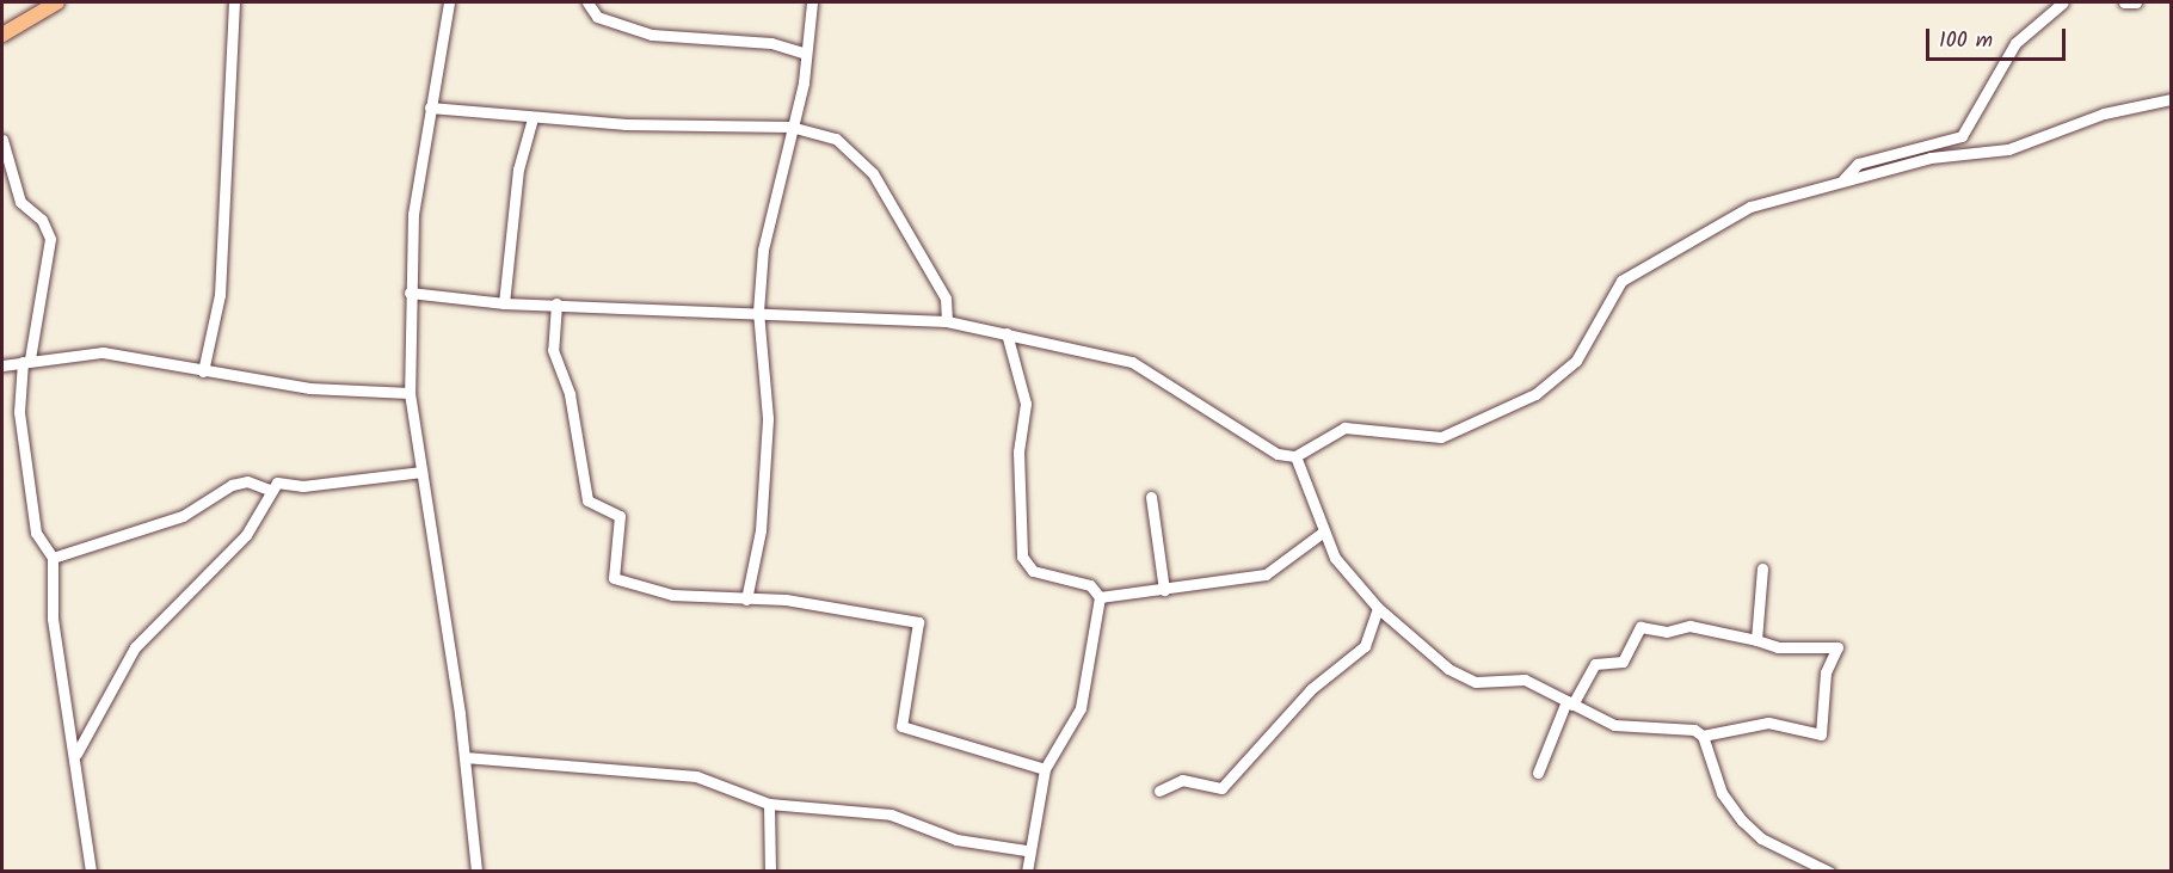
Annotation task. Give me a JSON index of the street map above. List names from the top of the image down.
{
  "scale_bar": "100 m"
}
